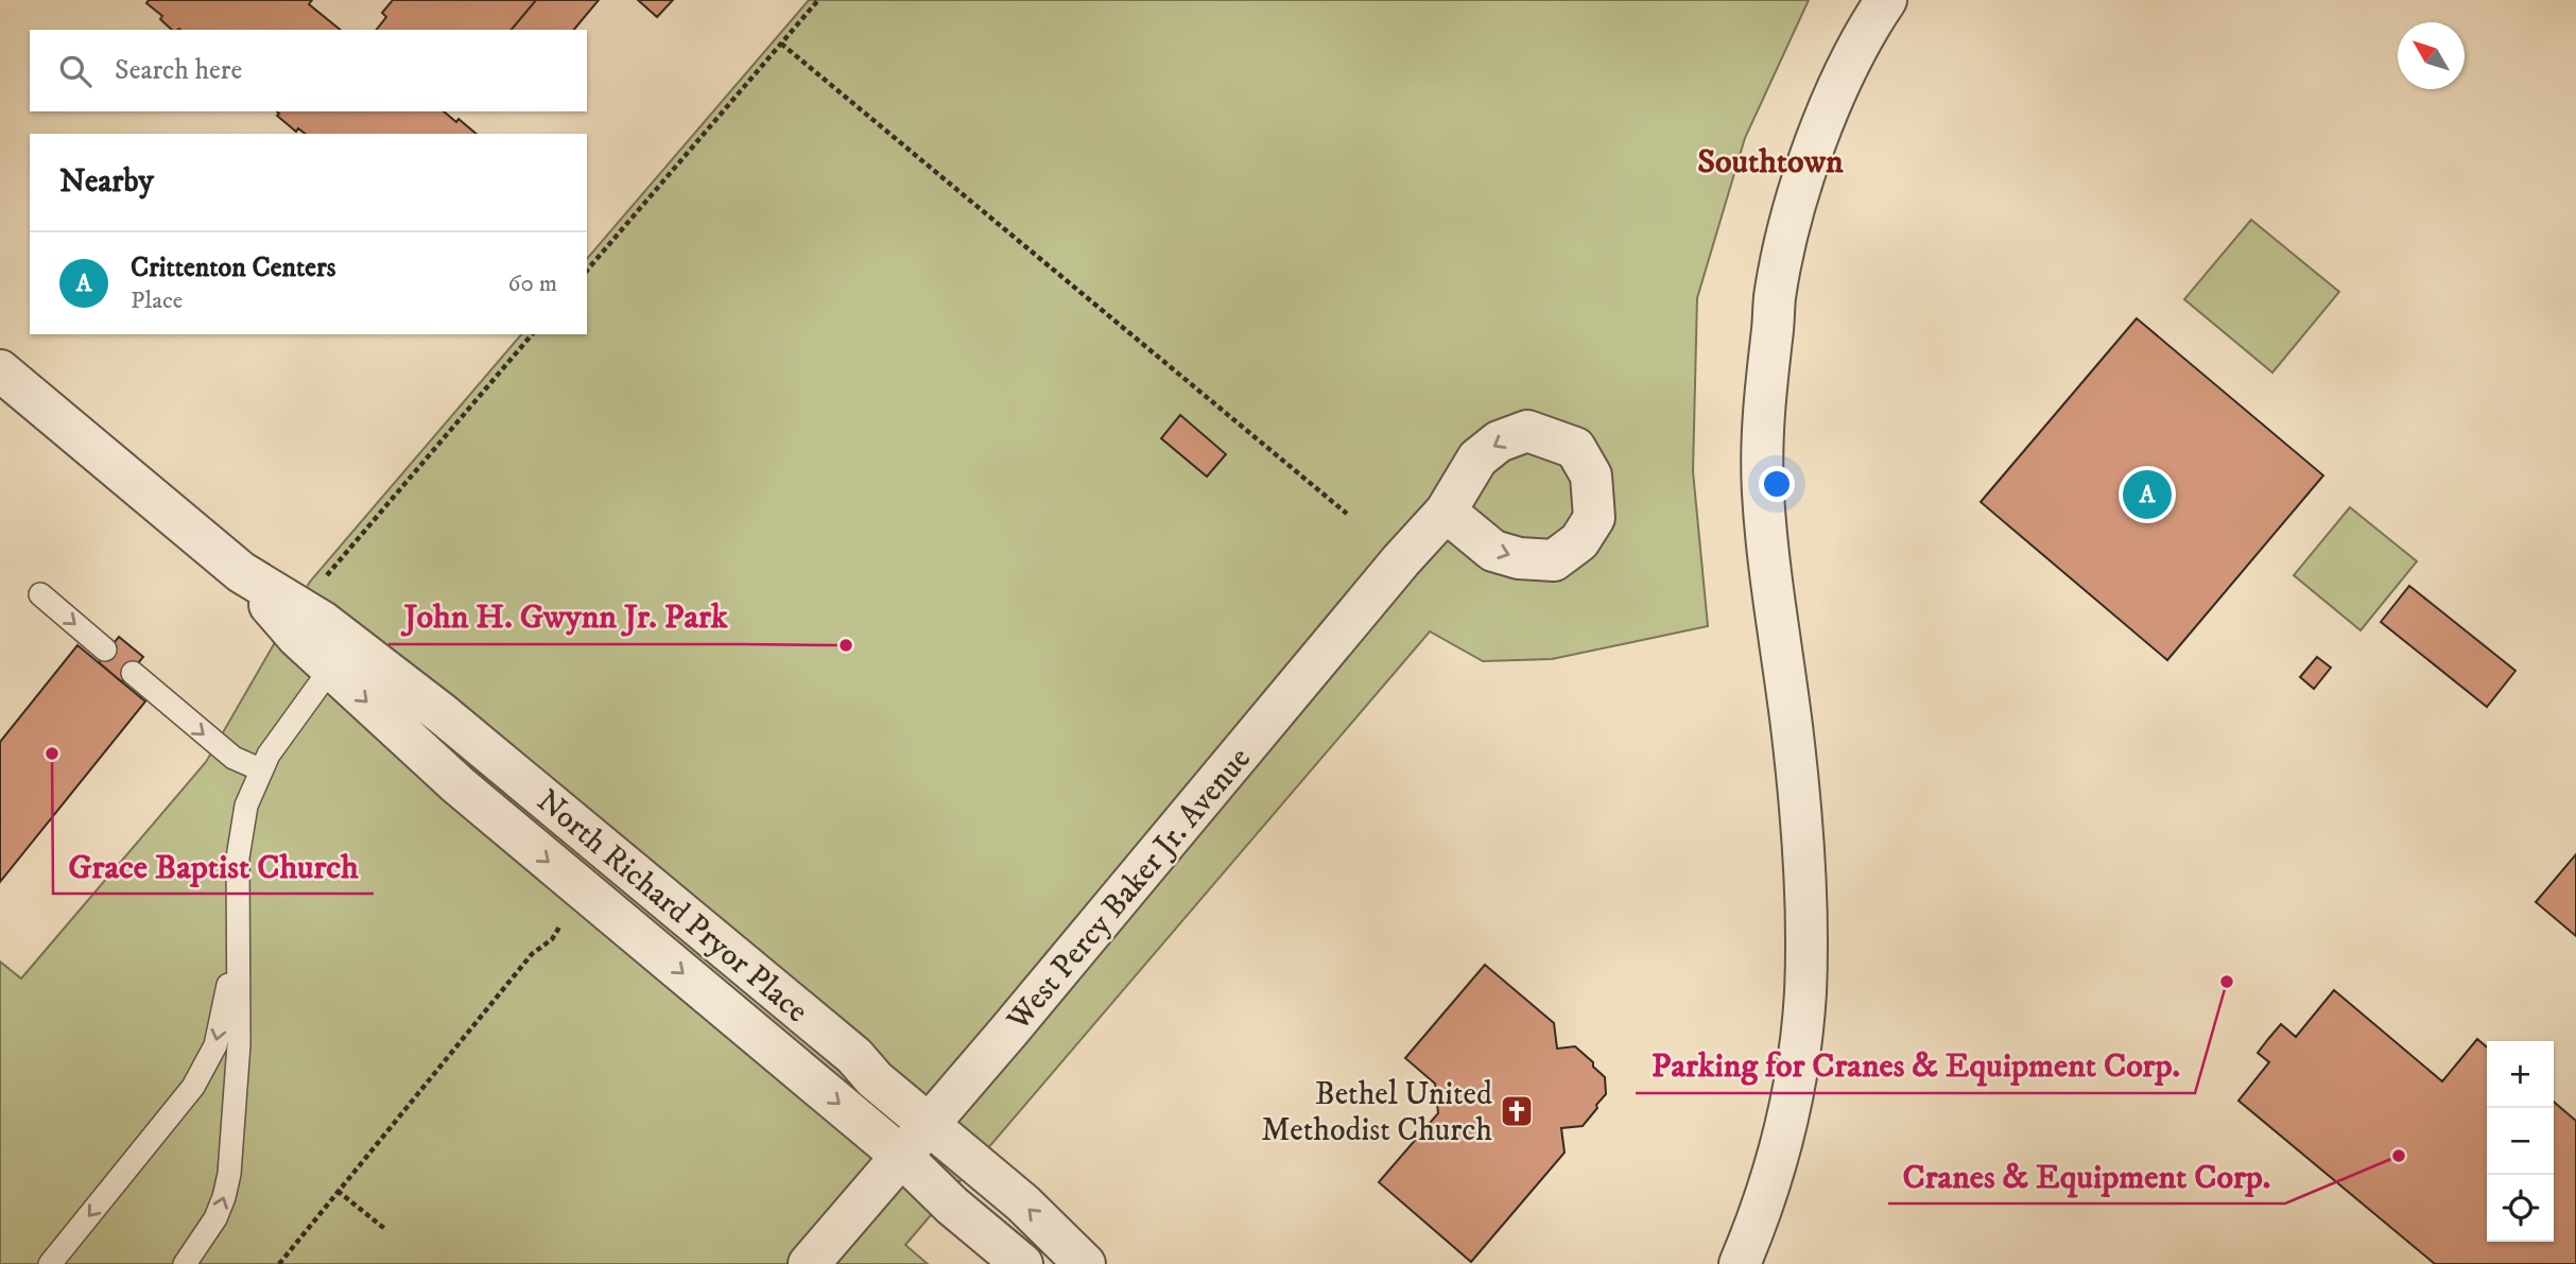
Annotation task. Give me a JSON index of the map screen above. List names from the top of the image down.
{
  "streets": {
    "street": ["West Percy Baker Jr. Avenue", "North Richard Pryor Place"]
  },
  "crossings": [
    ["West Percy Baker Jr. Avenue", "North Richard Pryor Place"]
  ],
  "districts": ["Southtown"],
  "places": {
    "other": [
      "John H. Gwynn Jr. Park",
      "Grace Baptist Church",
      "Parking for Cranes & Equipment Corp.",
      "Cranes & Equipment Corp."
    ],
    "church": ["Bethel United Methodist Church"]
  },
  "north": "top left",
  "page": {
    "search": "Search here",
    "heading": "Nearby",
    "list": [
      {
        "mark": "A",
        "name": "Crittenton Centers",
        "note": "Place",
        "value": "60 m"
      }
    ],
    "pins": "A",
    "map_buttons": ["+", "−"]
  }
}
